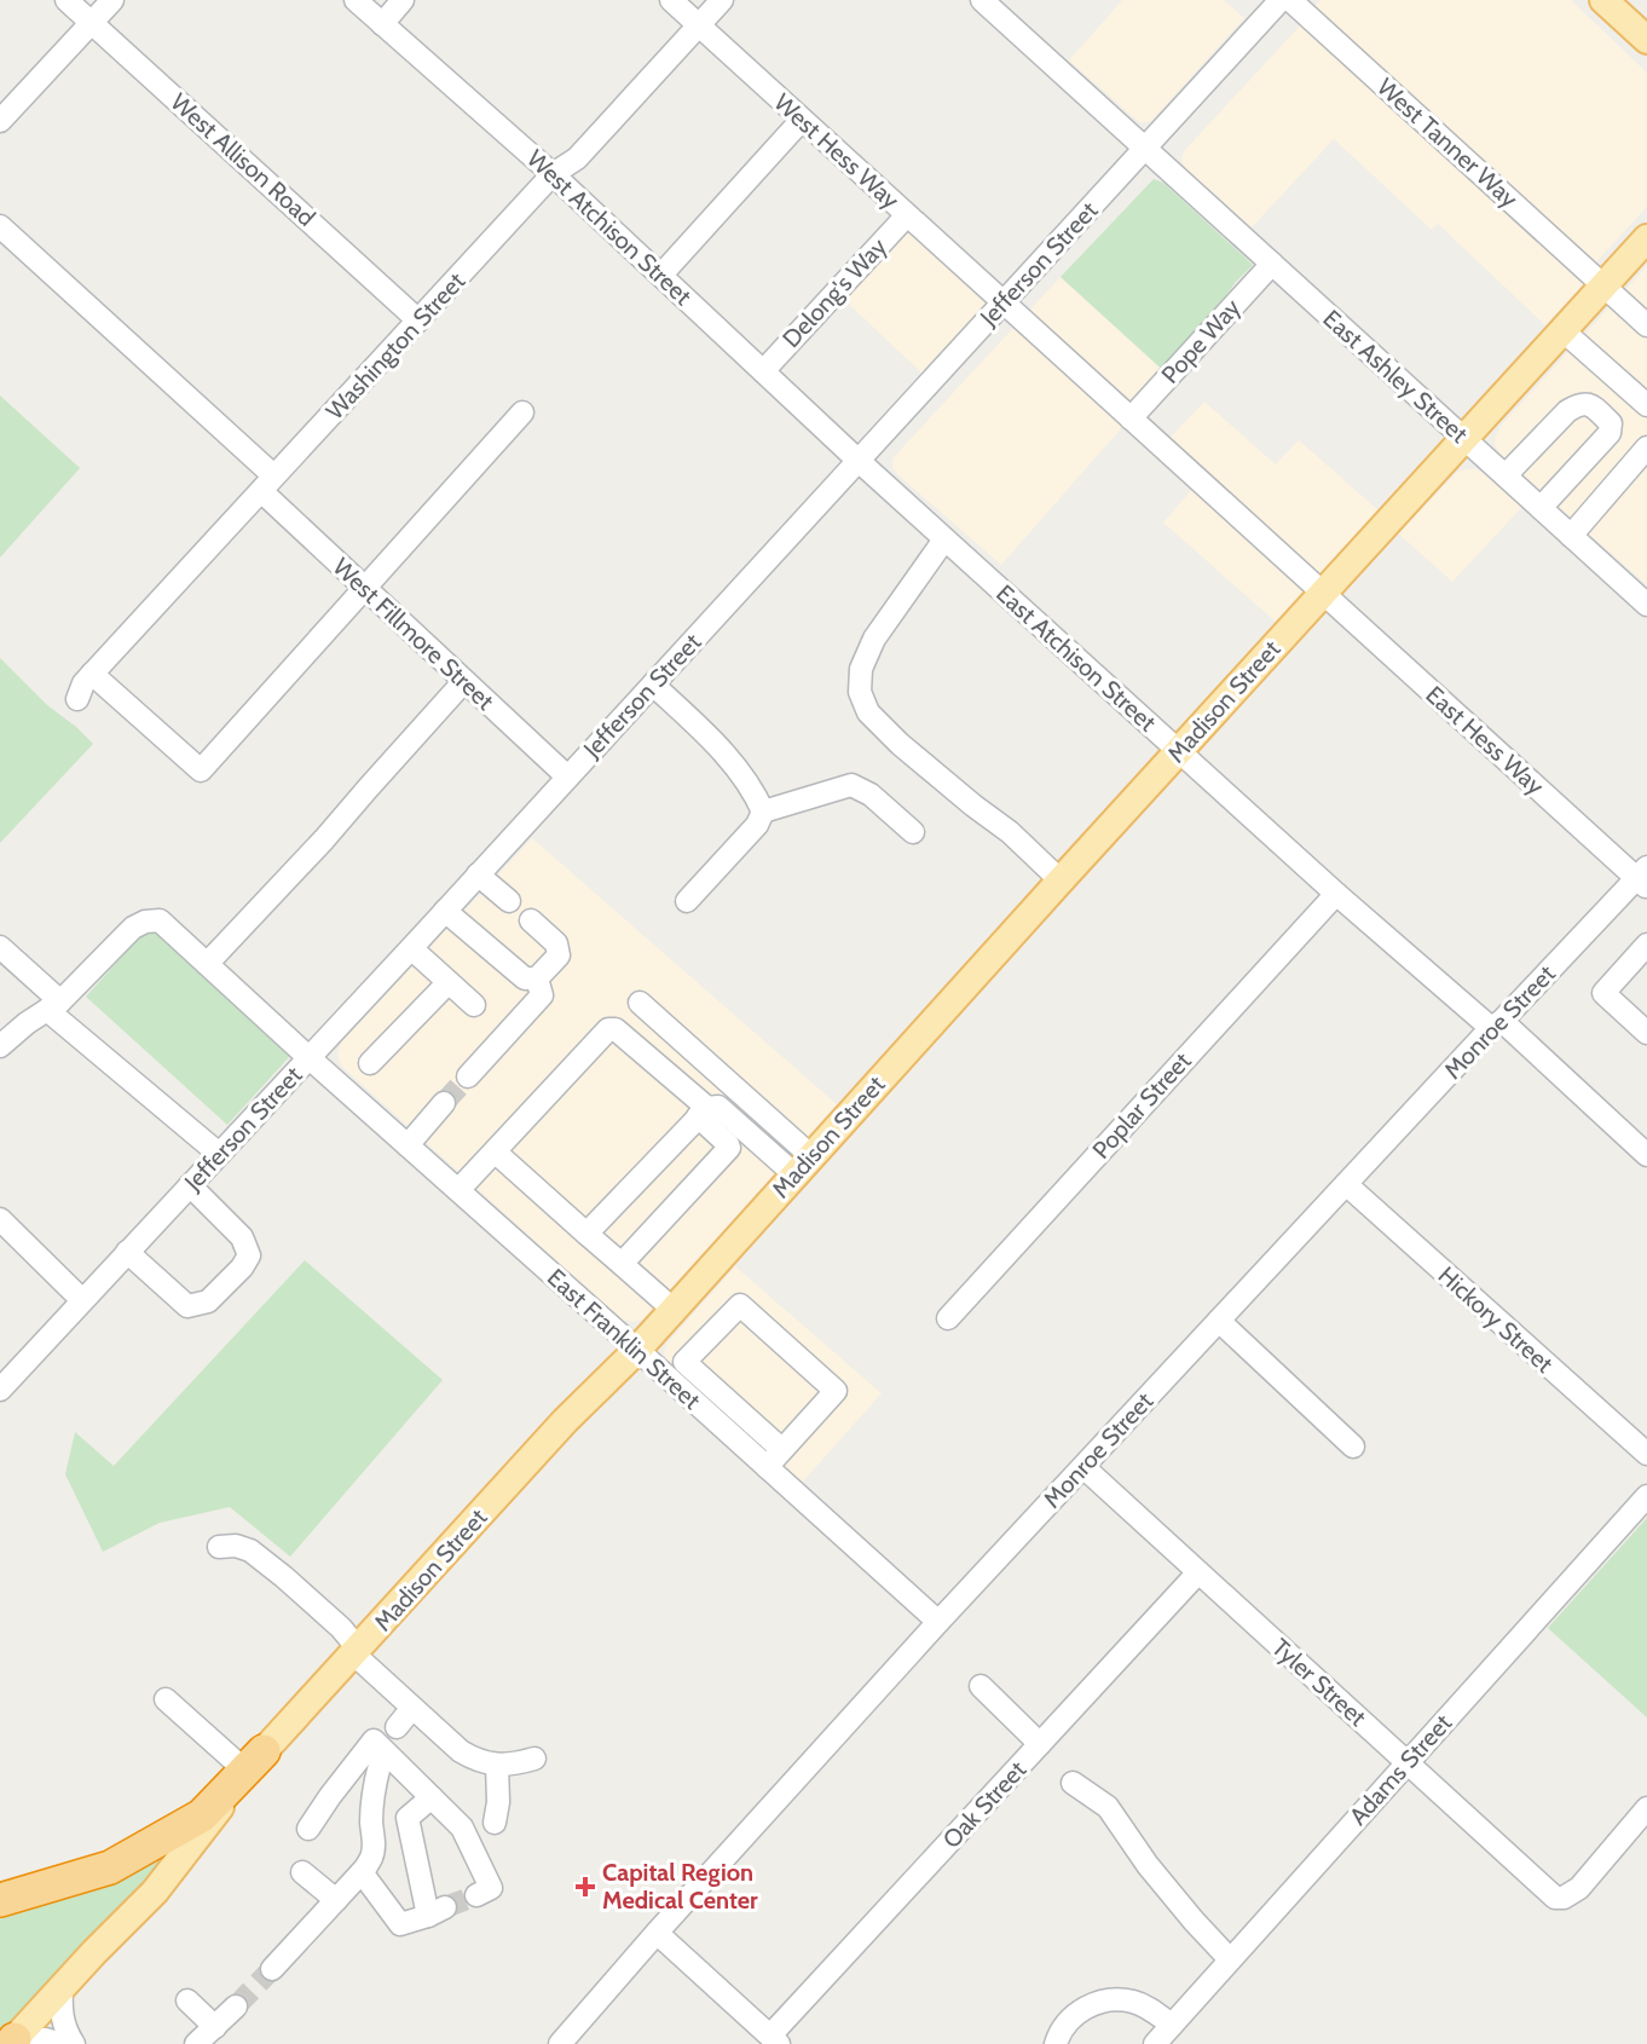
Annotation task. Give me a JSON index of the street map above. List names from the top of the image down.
{
  "streets": {
    "main road": ["Madison Street"],
    "street": [
      "West Tanner Way",
      "West Hess Way",
      "West Allison Road",
      "West Atchison Street",
      "Jefferson Street",
      "Delong's Way",
      "Pope Way",
      "Washington Street",
      "East Ashley Street",
      "West Fillmore Street",
      "East Atchison Street",
      "East Hess Way",
      "Monroe Street",
      "Poplar Street",
      "Hickory Street",
      "East Franklin Street",
      "Tyler Street",
      "Adams Street",
      "Oak Street"
    ]
  },
  "crossings": [
    ["West Tanner Way", "Madison Street"],
    ["West Hess Way", "Jefferson Street"],
    ["West Hess Way", "Delong's Way"],
    ["West Hess Way", "Pope Way"],
    ["West Hess Way", "Washington Street"],
    ["West Hess Way", "East Hess Way"],
    ["West Allison Road", "Washington Street"],
    ["West Atchison Street", "Jefferson Street"],
    ["West Atchison Street", "Delong's Way"],
    ["West Atchison Street", "Washington Street"],
    ["West Atchison Street", "East Atchison Street"],
    ["Jefferson Street", "East Ashley Street"],
    ["Jefferson Street", "West Fillmore Street"],
    ["Jefferson Street", "East Atchison Street"],
    ["Jefferson Street", "East Franklin Street"],
    ["Pope Way", "East Ashley Street"],
    ["Pope Way", "East Hess Way"],
    ["Washington Street", "West Fillmore Street"],
    ["East Ashley Street", "Madison Street"],
    ["East Atchison Street", "Madison Street"],
    ["East Atchison Street", "Monroe Street"],
    ["East Atchison Street", "Poplar Street"],
    ["Madison Street", "East Hess Way"],
    ["Madison Street", "East Franklin Street"],
    ["East Hess Way", "Monroe Street"],
    ["Monroe Street", "Hickory Street"],
    ["Monroe Street", "East Franklin Street"],
    ["Monroe Street", "Tyler Street"],
    ["Tyler Street", "Adams Street"],
    ["Tyler Street", "Oak Street"]
  ],
  "places": {
    "health": ["Capital Region Medical Center"]
  }
}
